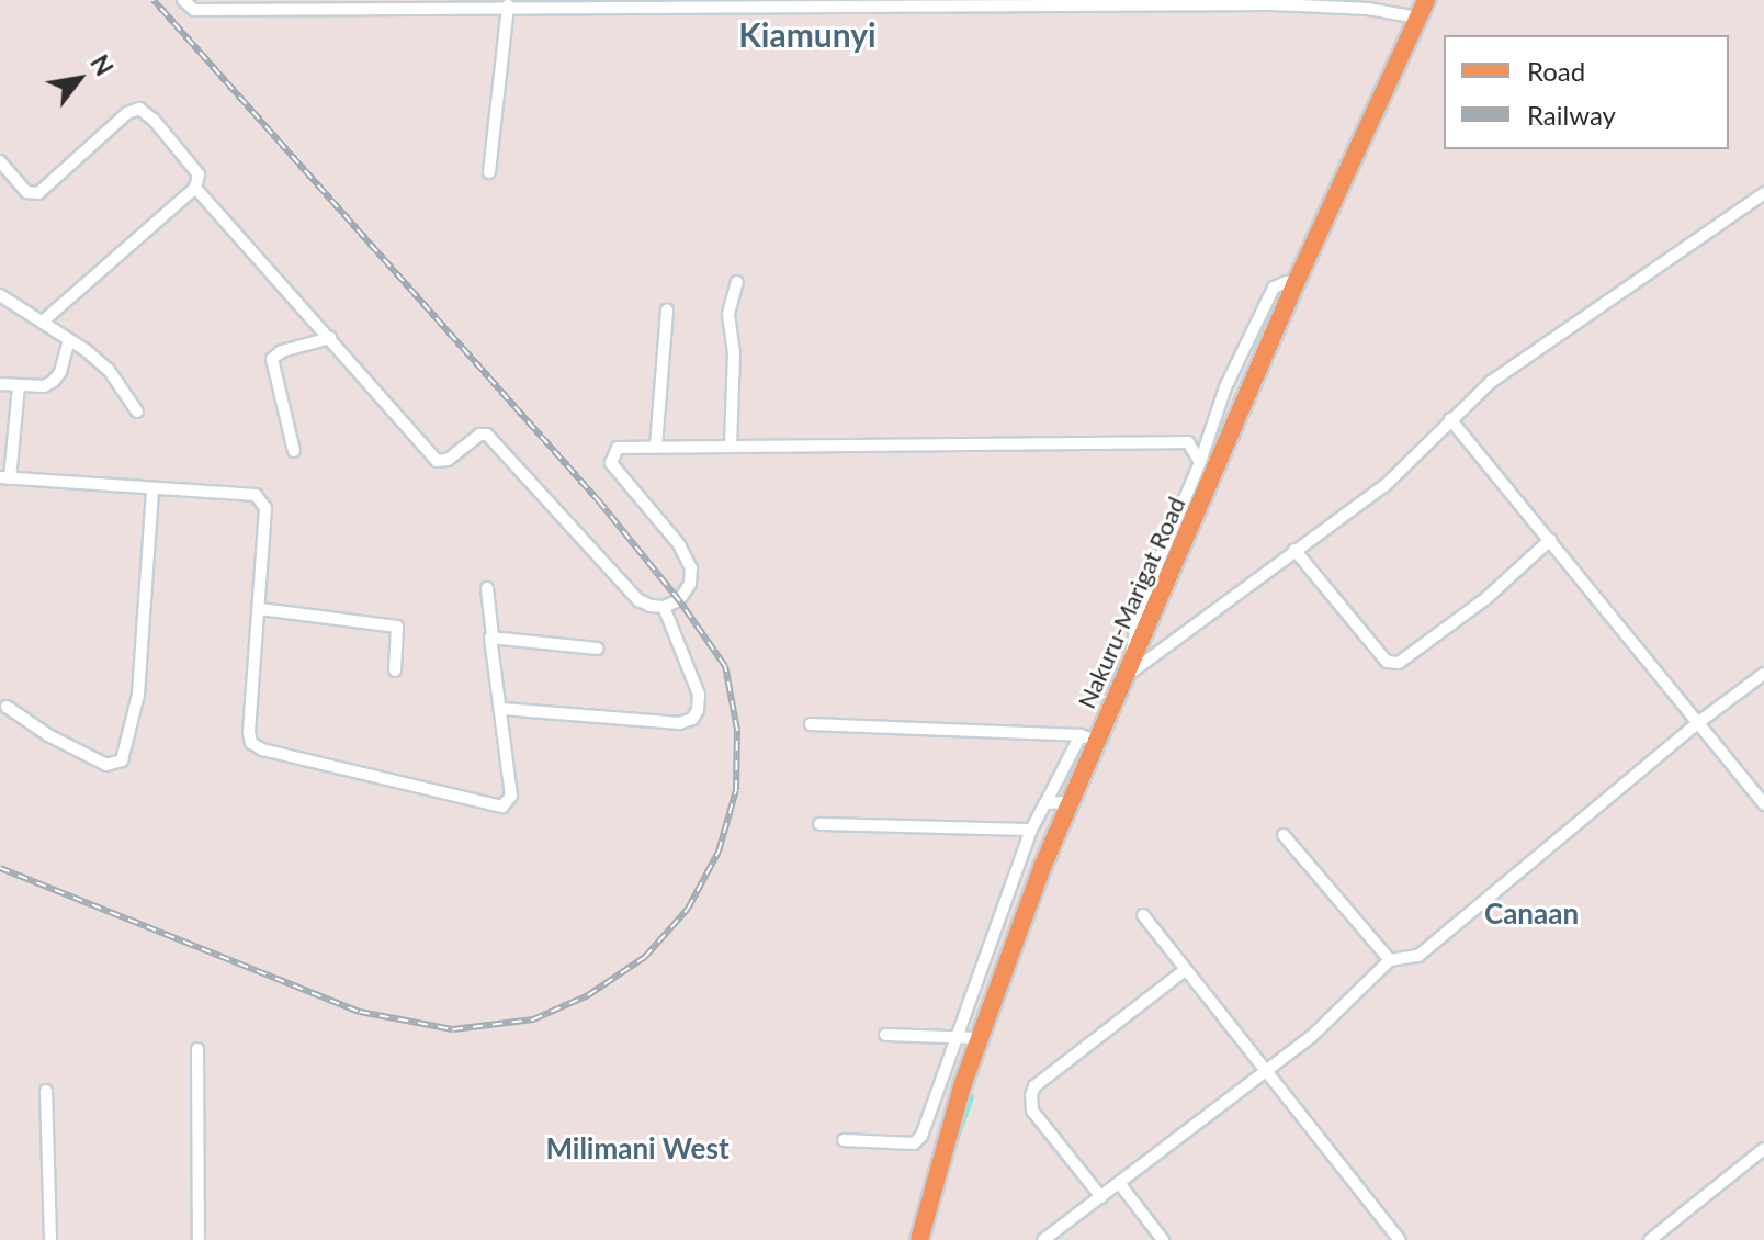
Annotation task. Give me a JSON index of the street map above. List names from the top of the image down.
{
  "streets": {
    "main road": ["Nakuru-Marigat Road"]
  },
  "districts": ["Kiamunyi", "Canaan", "Milimani West"],
  "legend": ["Road", "Railway"],
  "north": "top right"
}
